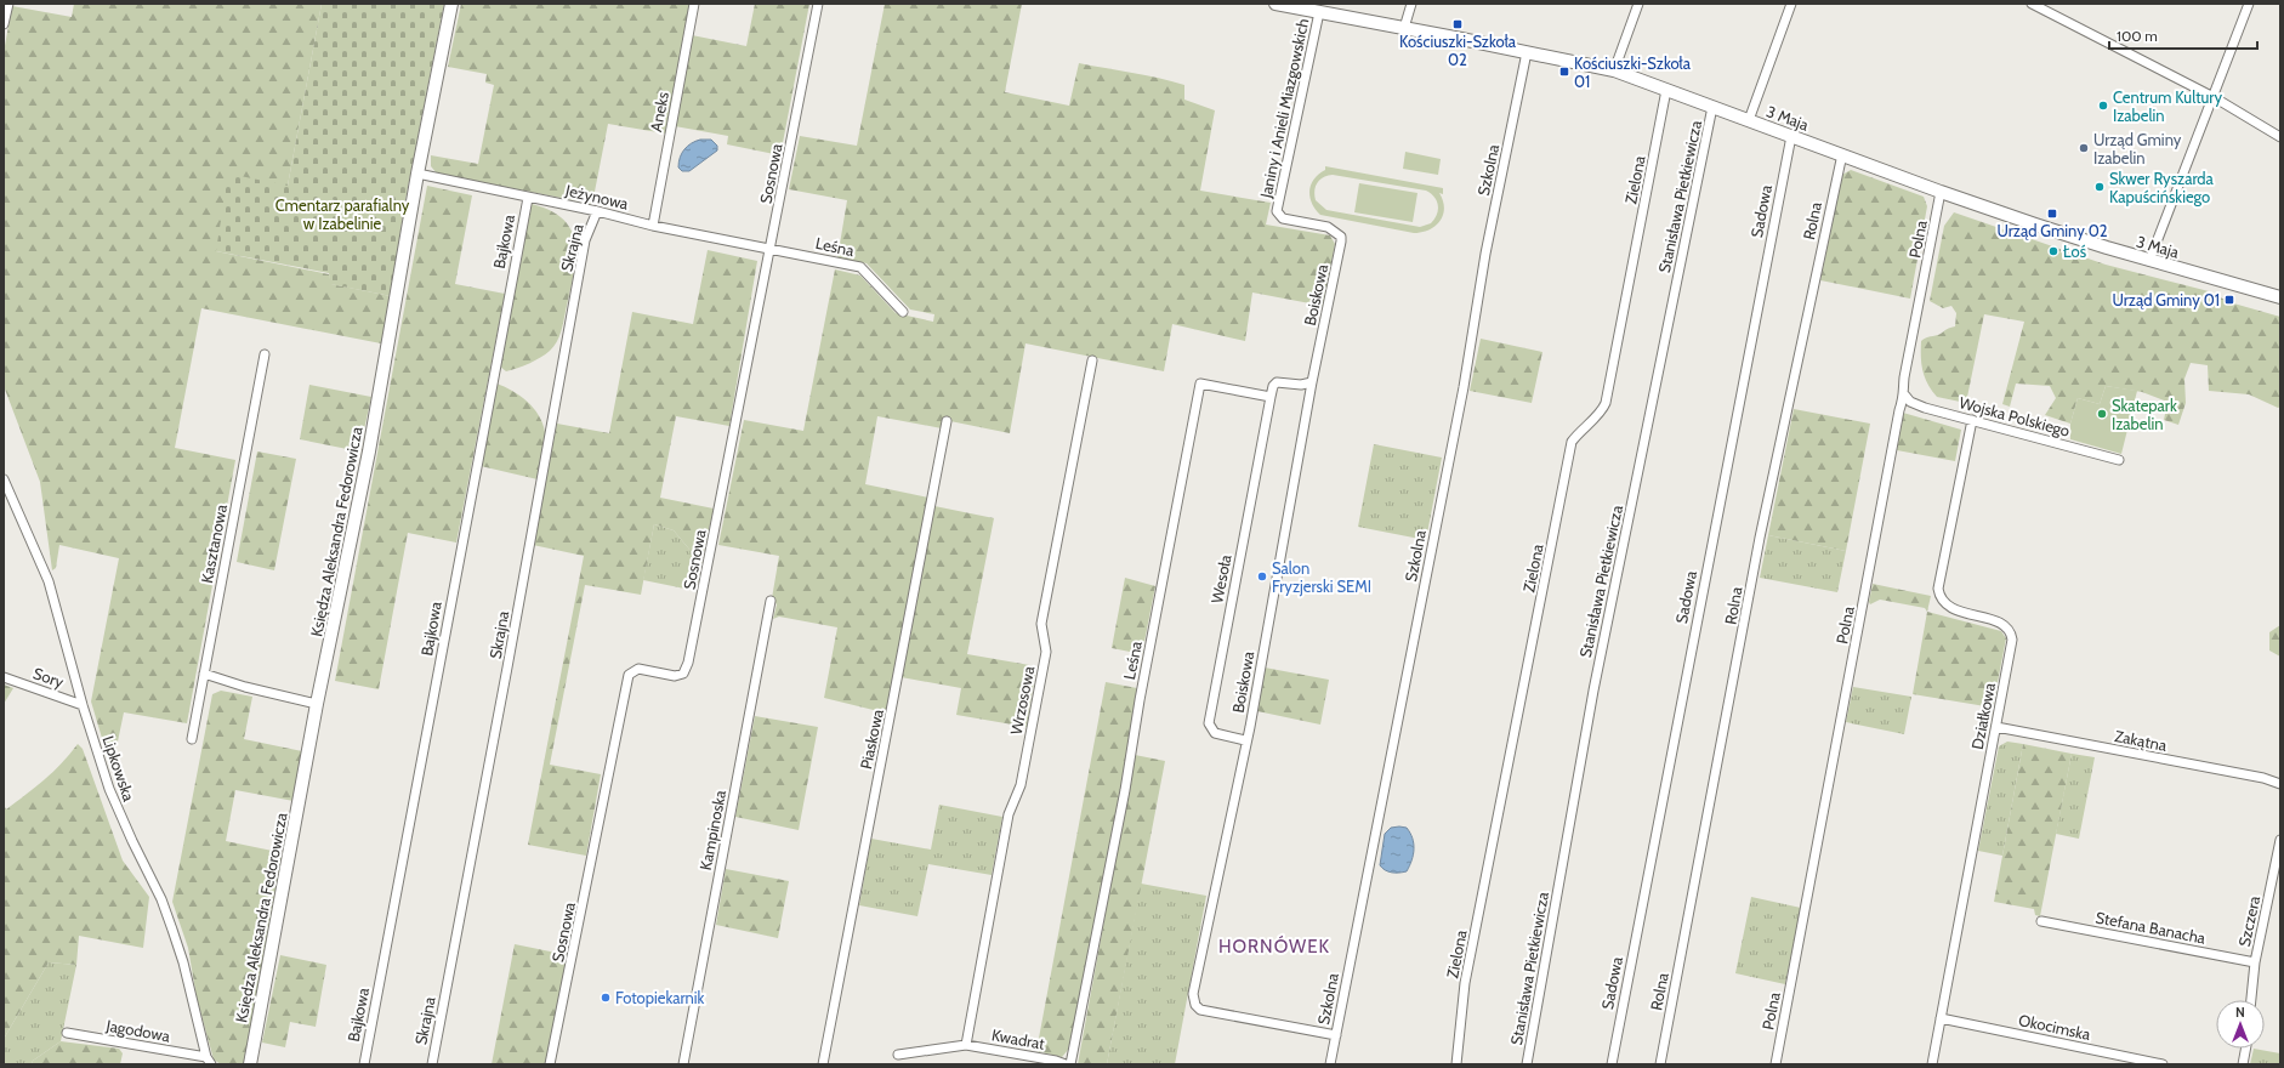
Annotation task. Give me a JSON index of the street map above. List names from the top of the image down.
{
  "streets": {
    "street": [
      "Janiny i Anieli Miazgowskich",
      "Aneks",
      "3 Maja",
      "Szkolna",
      "Sosnowa",
      "Zielona",
      "Jeżynowa",
      "Stanisława Pietkiewicza",
      "Sadowa",
      "Rolna",
      "Polna",
      "Bajkowa",
      "Leśna",
      "Skrajna",
      "Boiskowa",
      "Wojska Polskiego",
      "Księdza Aleksandra Fedorowicza",
      "Kasztanowa",
      "Wesoła",
      "Sory",
      "Wrzosowa",
      "Działkowa",
      "Piaskowa",
      "Zakątna",
      "Lipkowska",
      "Kampinoska",
      "Szczera",
      "Stefana Banacha",
      "Okocimska",
      "Jagodowa",
      "Kwadrat"
    ]
  },
  "crossings": [
    ["Janiny i Anieli Miazgowskich", "3 Maja"],
    ["Janiny i Anieli Miazgowskich", "Boiskowa"],
    ["Aneks", "Jeżynowa"],
    ["3 Maja", "Szkolna"],
    ["3 Maja", "Zielona"],
    ["3 Maja", "Stanisława Pietkiewicza"],
    ["3 Maja", "Sadowa"],
    ["3 Maja", "Rolna"],
    ["3 Maja", "Polna"],
    ["Szkolna", "Boiskowa"],
    ["Sosnowa", "Jeżynowa"],
    ["Sosnowa", "Leśna"],
    ["Jeżynowa", "Bajkowa"],
    ["Jeżynowa", "Leśna"],
    ["Jeżynowa", "Skrajna"],
    ["Jeżynowa", "Księdza Aleksandra Fedorowicza"],
    ["Polna", "Wojska Polskiego"],
    ["Leśna", "Wesoła"],
    ["Boiskowa", "Wesoła"],
    ["Wojska Polskiego", "Działkowa"],
    ["Sory", "Lipkowska"],
    ["Wrzosowa", "Kwadrat"],
    ["Działkowa", "Zakątna"],
    ["Działkowa", "Okocimska"],
    ["Lipkowska", "Jagodowa"],
    ["Szczera", "Stefana Banacha"]
  ],
  "districts": ["HORNÓWEK"],
  "parks": ["Cmentarz parafialny w Izabelinie"],
  "places": {
    "transit": [
      "Kościuszki-Szkoła 02",
      "Kościuszki-Szkoła 01",
      "Urząd Gminy 02",
      "Urząd Gminy 01"
    ],
    "other": [
      "Centrum Kultury Izabelin",
      "Urząd Gminy Izabelin",
      "Skwer Ryszarda Kapuścińskiego",
      "Łoś",
      "Skatepark Izabelin",
      "Salon Fryzjerski SEMI",
      "Fotopiekarnik"
    ]
  },
  "scale_bar": "100 m",
  "north": "top"
}
